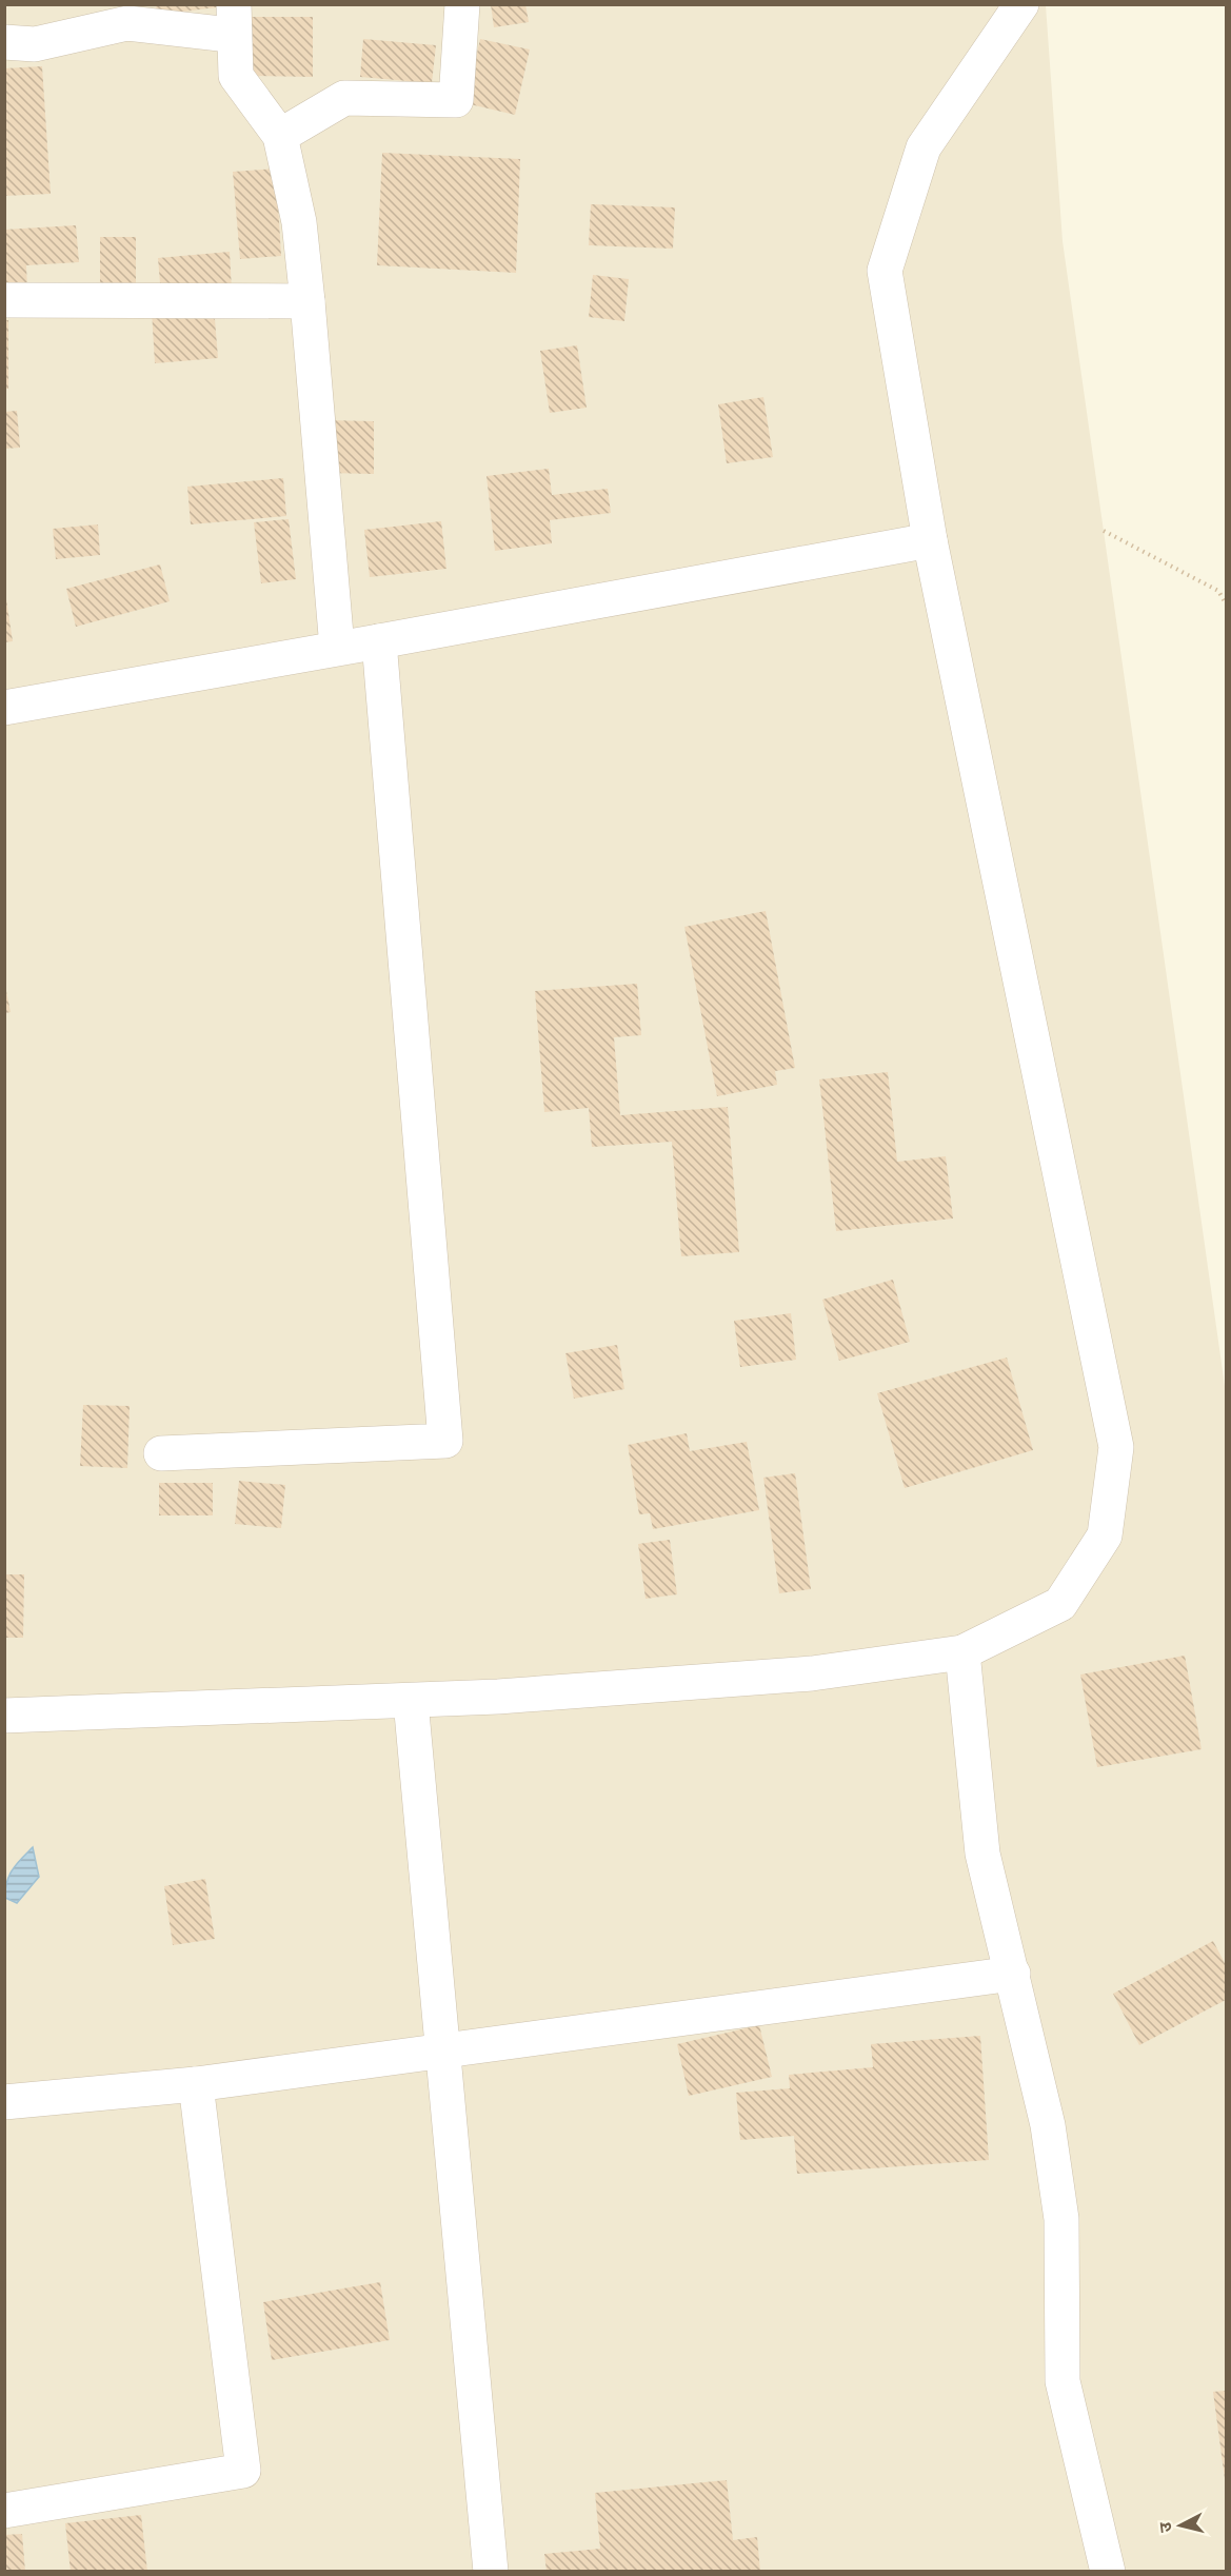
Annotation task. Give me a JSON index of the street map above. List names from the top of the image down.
{
  "north": "left"
}
